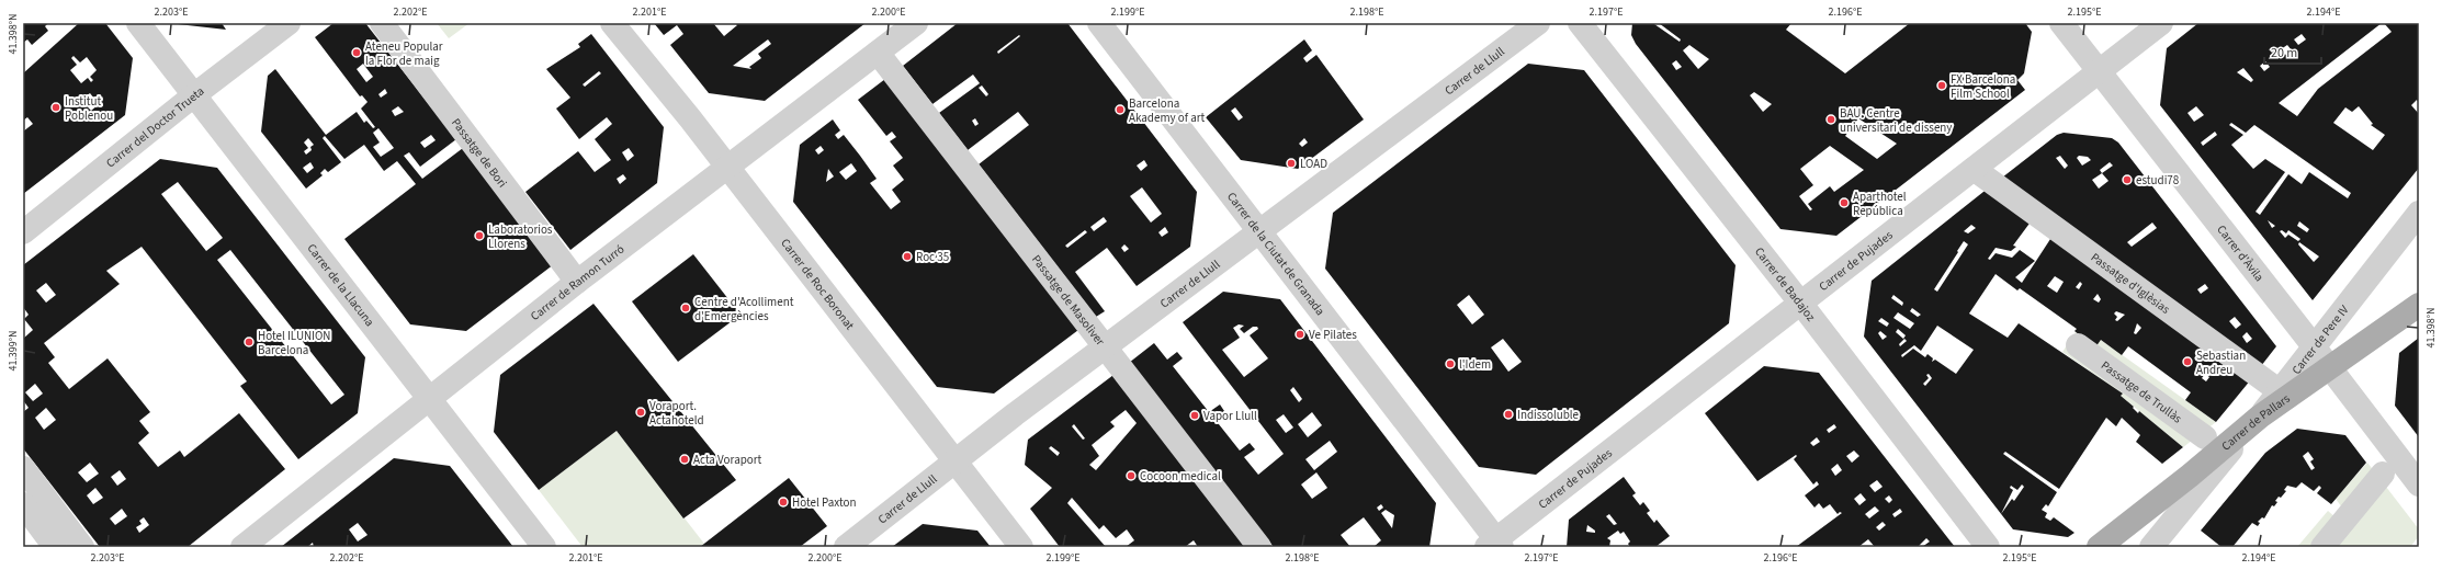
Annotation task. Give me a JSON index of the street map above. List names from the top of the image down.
{
  "streets": {
    "main road": ["Carrer de Pallars"],
    "street": [
      "Carrer de Llull",
      "Carrer del Doctor Trueta",
      "Passatge de Bori",
      "Carrer de la Ciutat de Granada",
      "Carrer d'Àvila",
      "Carrer de Pujades",
      "Carrer de Ramon Turró",
      "Passatge d'Iglèsias",
      "Carrer de Roc Boronat",
      "Carrer de Badajoz",
      "Carrer de la Llacuna",
      "Passatge de Masoliver",
      "Carrer de Pere IV",
      "Passatge de Trullàs"
    ]
  },
  "crossings": [
    ["Carrer de Llull", "Carrer de la Ciutat de Granada"],
    ["Carrer de Llull", "Carrer de Roc Boronat"],
    ["Carrer de Llull", "Passatge de Masoliver"],
    ["Carrer del Doctor Trueta", "Carrer de la Llacuna"],
    ["Passatge de Bori", "Carrer de Ramon Turró"],
    ["Carrer de la Ciutat de Granada", "Carrer de Pujades"],
    ["Carrer d'Àvila", "Carrer de Pujades"],
    ["Carrer d'Àvila", "Carrer de Pere IV"],
    ["Carrer d'Àvila", "Carrer de Pallars"],
    ["Carrer de Pujades", "Passatge d'Iglèsias"],
    ["Carrer de Pujades", "Carrer de Badajoz"],
    ["Carrer de Ramon Turró", "Carrer de Roc Boronat"],
    ["Carrer de Ramon Turró", "Carrer de la Llacuna"],
    ["Carrer de Ramon Turró", "Passatge de Masoliver"],
    ["Passatge d'Iglèsias", "Carrer de Pere IV"],
    ["Passatge d'Iglèsias", "Carrer de Pallars"],
    ["Carrer de Pere IV", "Carrer de Pallars"]
  ],
  "places": [
    "Ateneu Popular la Flor de maig",
    "FX Barcelona Film School",
    "Institut Poblenou",
    "Barcelona Akademy of art",
    "BAU. Centre universitari de disseny",
    "LOAD",
    "estudi78",
    "Aparthotel República",
    "Laboratorios Llorens",
    "Roc 35",
    "Centre d'Acolliment d'Emergències",
    "Ve Pilates",
    "Hotel ILUNION Barcelona",
    "Sebastian Andreu",
    "l'Idem",
    "Voraport. Actahoteld",
    "Indissoluble",
    "Vapor Llull",
    "Acta Voraport",
    "Cocoon medical",
    "Hotel Paxton"
  ],
  "scale_bar": "20 m",
  "coordinates": [
    "2.203°E",
    "2.202°E",
    "2.201°E",
    "2.200°E",
    "2.199°E",
    "2.198°E",
    "2.197°E",
    "2.196°E",
    "2.195°E",
    "2.194°E",
    "41.398°N",
    "41.399°N"
  ]
}
